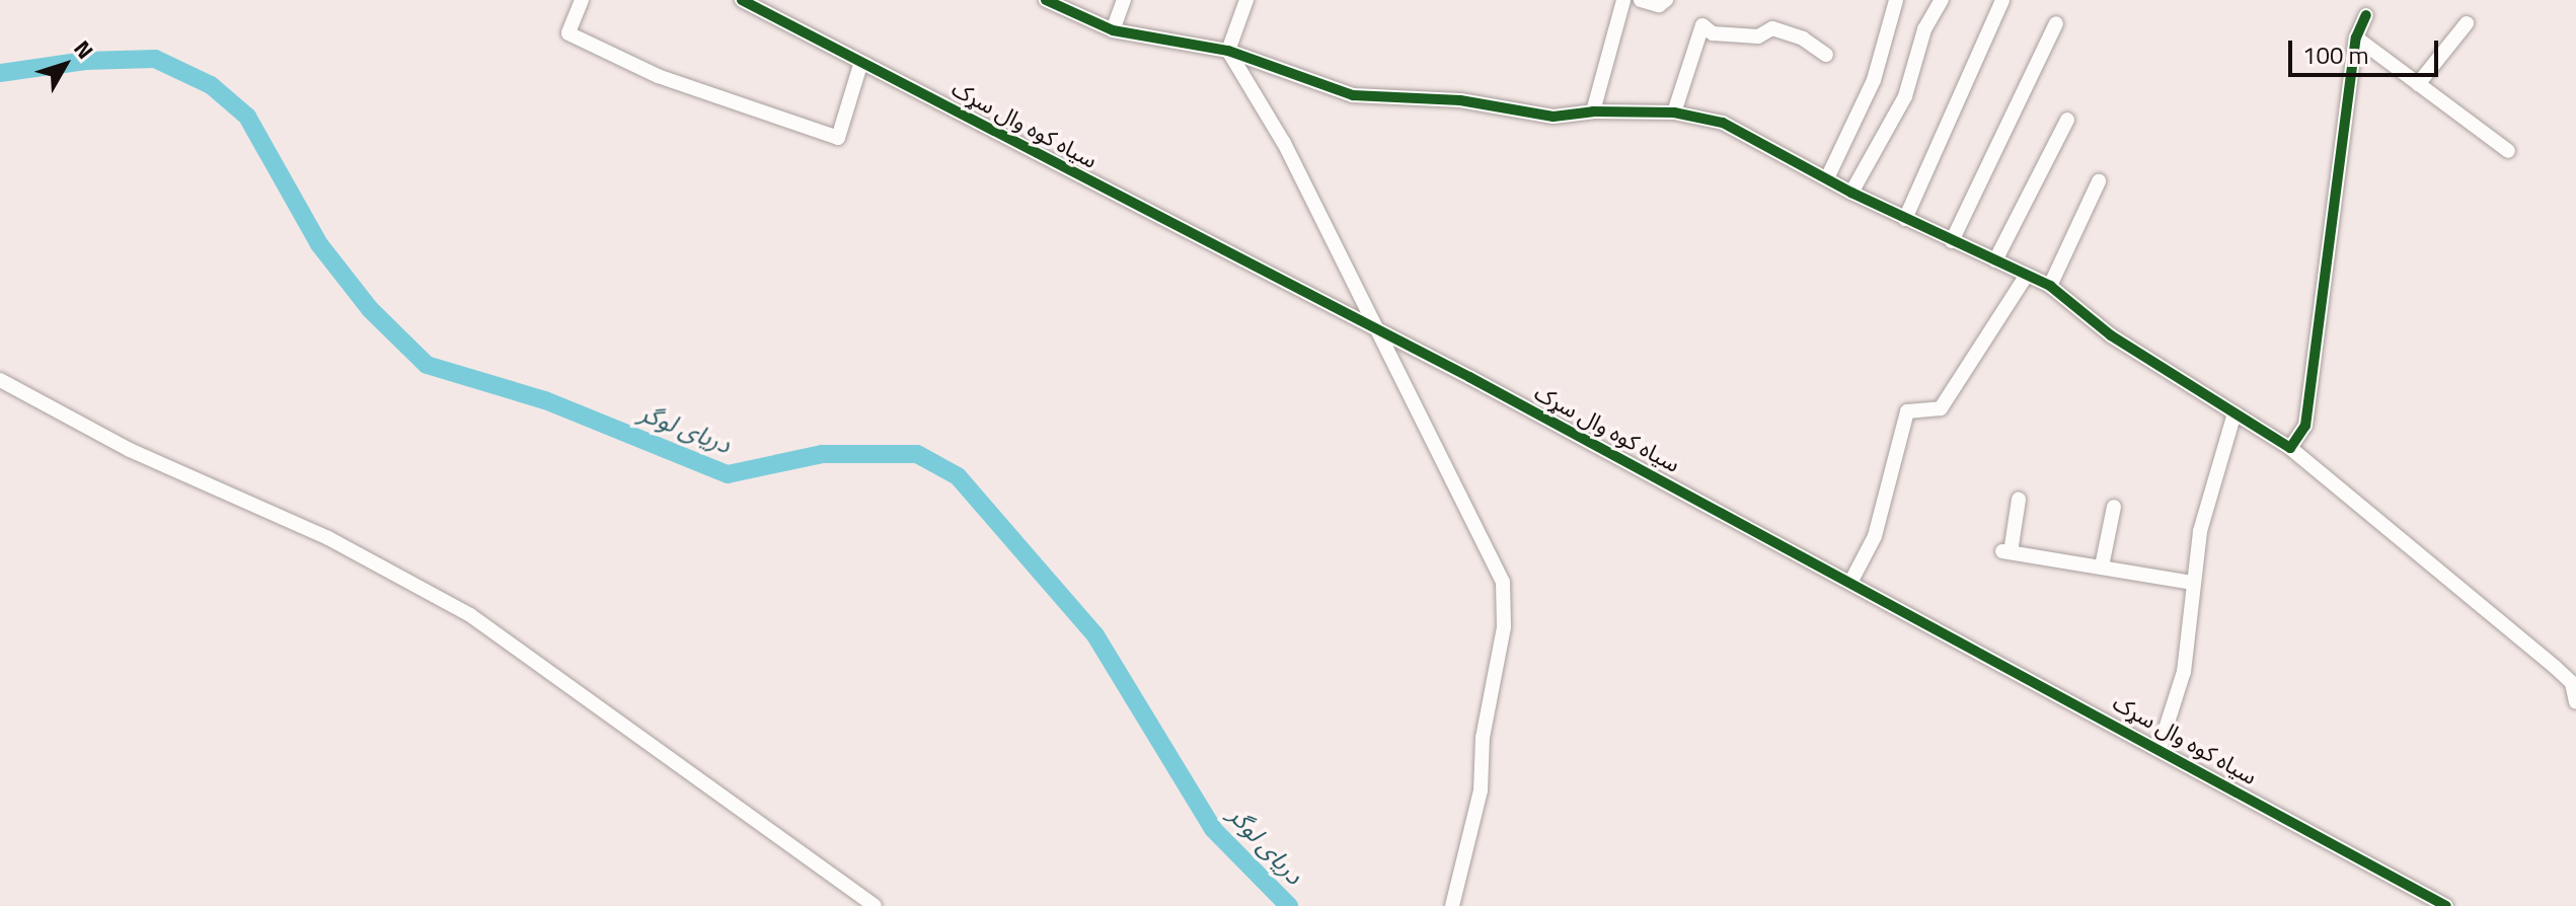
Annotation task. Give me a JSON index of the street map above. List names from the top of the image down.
{
  "streets": {
    "street": ["سیاه کوه وال سړک"]
  },
  "water": ["دریای لوگر"],
  "scale_bar": "100 m",
  "north": "top right"
}
